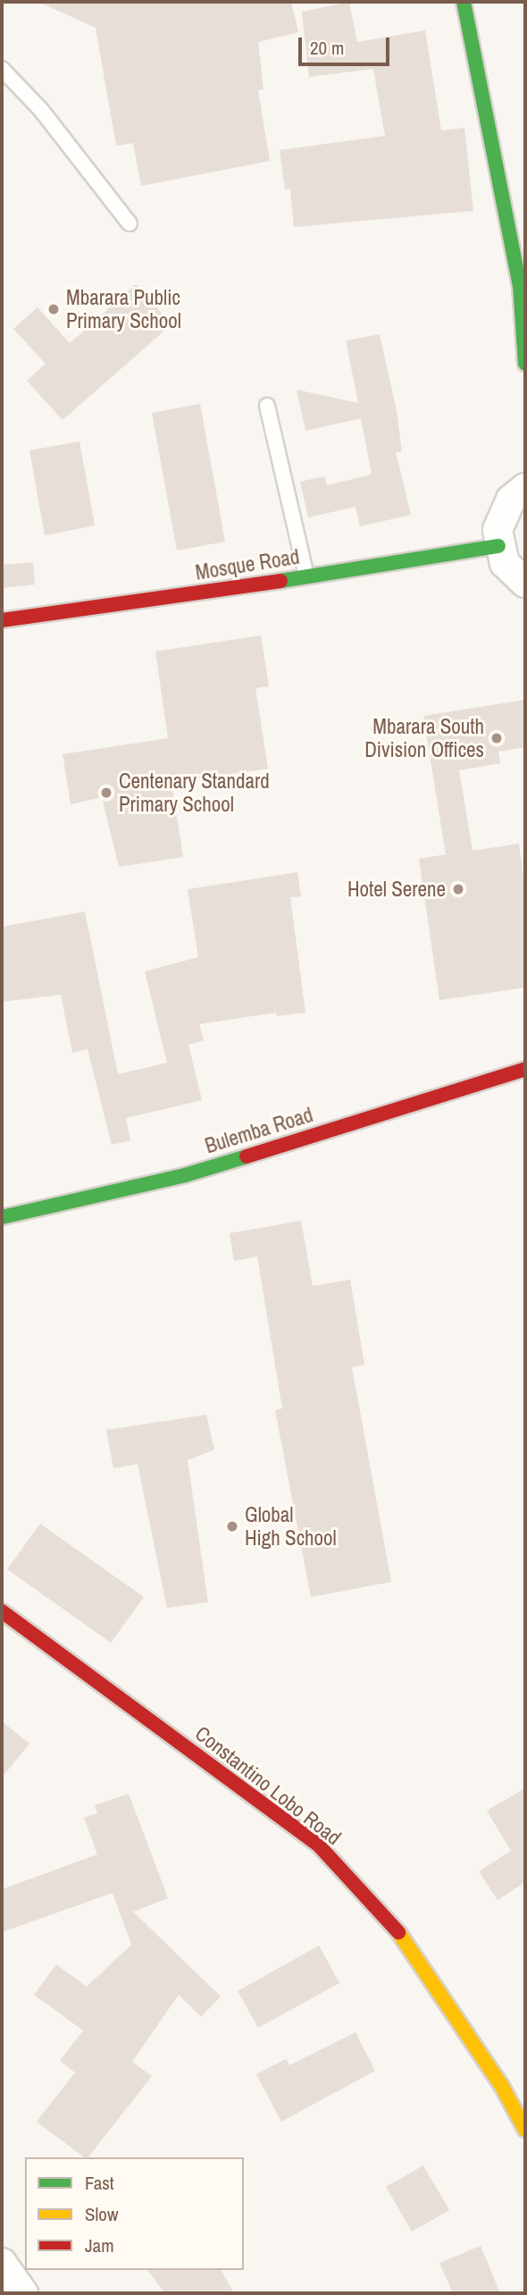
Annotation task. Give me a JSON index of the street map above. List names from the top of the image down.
{
  "streets": {
    "street": ["Mosque Road", "Bulemba Road", "Constantino Lobo Road"]
  },
  "places": [
    "Mbarara Public Primary School",
    "Mbarara South Division Offices",
    "Centenary Standard Primary School",
    "Hotel Serene",
    "Global High School"
  ],
  "legend": ["Fast", "Slow", "Jam"],
  "scale_bar": "20 m"
}
